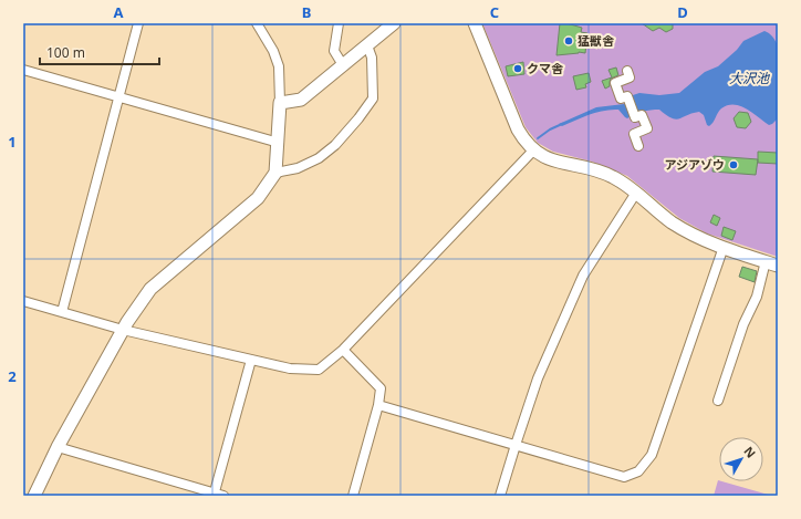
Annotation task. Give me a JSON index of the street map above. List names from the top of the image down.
{
  "water": ["大沢池"],
  "places": ["猛獣舎", "クマ舎", "アジアゾウ"],
  "scale_bar": "100 m",
  "north": "top right",
  "grid": {
    "columns": [
      "A",
      "B",
      "C",
      "D"
    ],
    "rows": ["1", "2"]
  }
}
